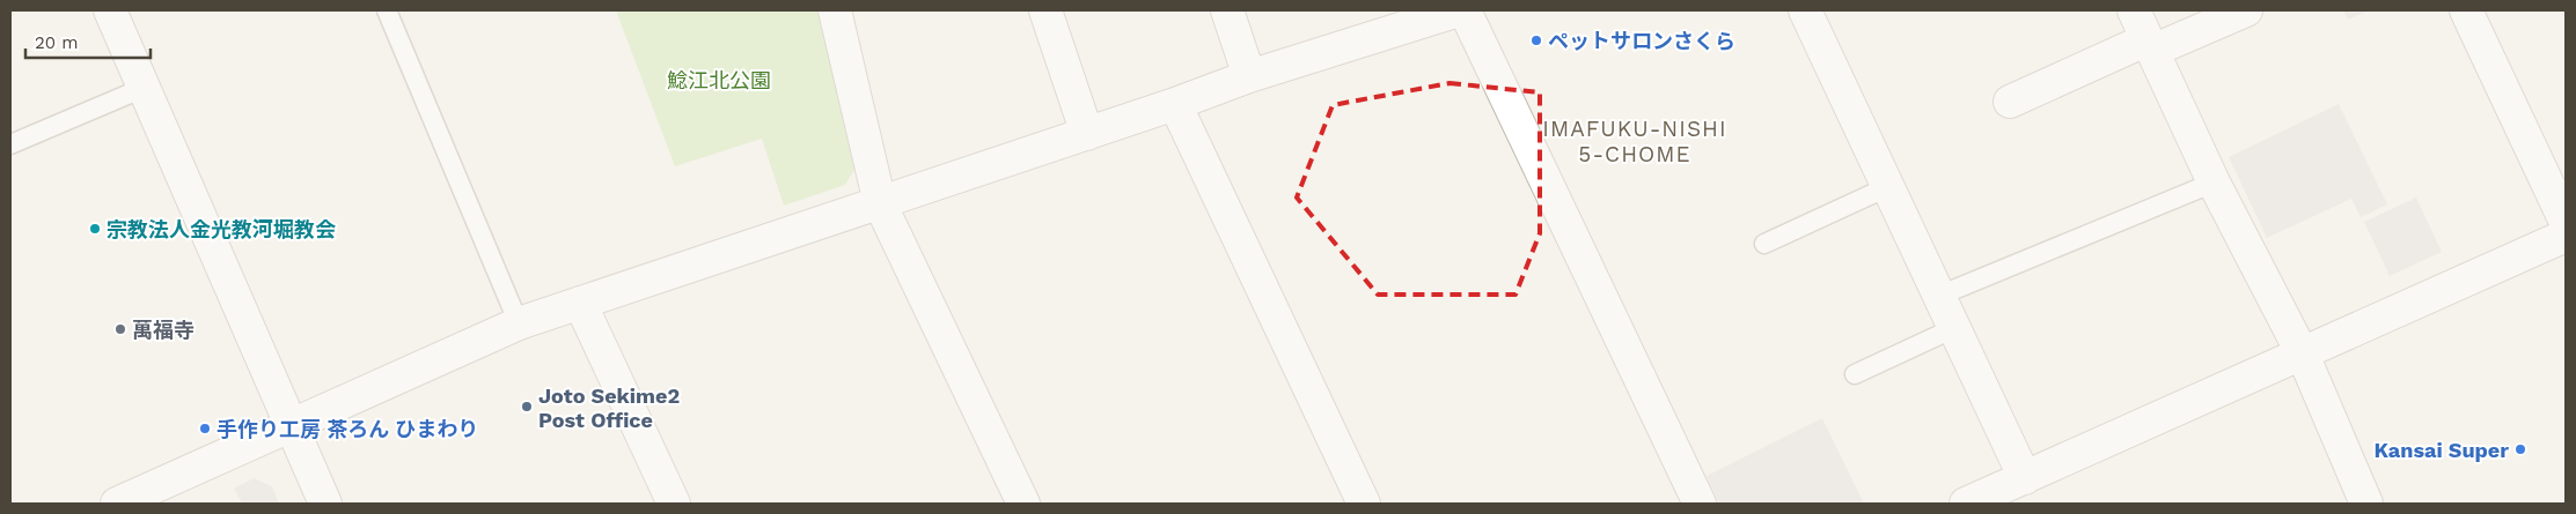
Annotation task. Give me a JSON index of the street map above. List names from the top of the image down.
{
  "districts": ["IMAFUKU-NISHI 5-CHOME"],
  "parks": ["鯰江北公園"],
  "places": [
    "ペットサロンさくら",
    "宗教法人金光教河堀教会",
    "萬福寺",
    "Joto Sekime2 Post Office",
    "手作り工房 茶ろん ひまわり",
    "Kansai Super"
  ],
  "scale_bar": "20 m"
}
